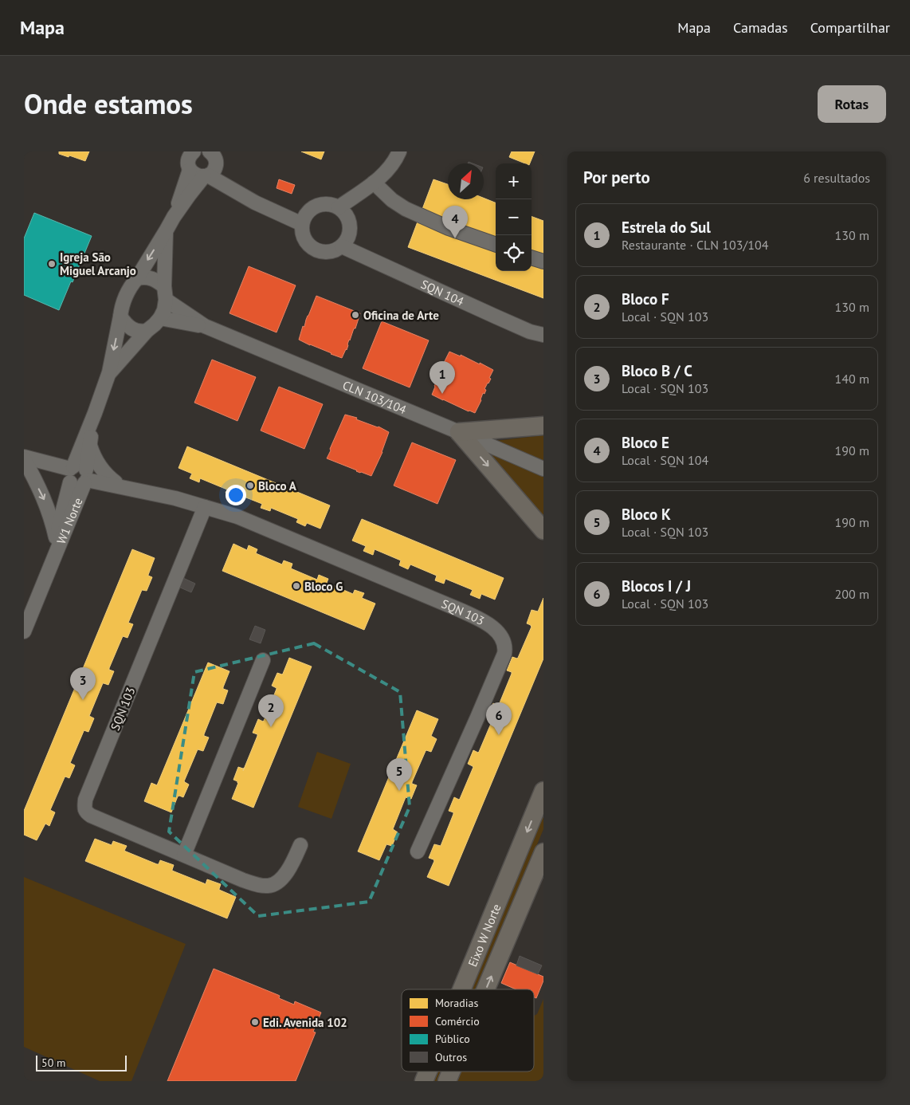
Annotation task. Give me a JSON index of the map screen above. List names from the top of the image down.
{
  "streets": {
    "main road": ["Eixo W Norte"],
    "street": [
      "SQN 104",
      "CLN 103/104",
      "W1 Norte",
      "SQN 103"
    ]
  },
  "crossings": [
    ["CLN 103/104", "W1 Norte"],
    ["W1 Norte", "SQN 103"]
  ],
  "places": [
    "Igreja São Miguel Arcanjo",
    "Oficina de Arte",
    "Bloco A",
    "Bloco G",
    "Edi. Avenida 102"
  ],
  "legend": [
    "Moradias",
    "Comércio",
    "Público",
    "Outros"
  ],
  "scale_bar": "50 m",
  "north": "top right",
  "page": {
    "header": "Mapa",
    "nav": ["Mapa", "Camadas", "Compartilhar"],
    "title": "Onde estamos",
    "buttons": "Rotas",
    "heading": ["Por perto", "6 resultados"],
    "map_buttons": ["+", "−"],
    "list": [
      {
        "mark": "1",
        "name": "Estrela do Sul",
        "note": "Restaurante · CLN 103/104",
        "value": "130 m"
      },
      {
        "mark": "2",
        "name": "Bloco F",
        "note": "Local · SQN 103",
        "value": "130 m"
      },
      {
        "mark": "3",
        "name": "Bloco B / C",
        "note": "Local · SQN 103",
        "value": "140 m"
      },
      {
        "mark": "4",
        "name": "Bloco E",
        "note": "Local · SQN 104",
        "value": "190 m"
      },
      {
        "mark": "5",
        "name": "Bloco K",
        "note": "Local · SQN 103",
        "value": "190 m"
      },
      {
        "mark": "6",
        "name": "Blocos I / J",
        "note": "Local · SQN 103",
        "value": "200 m"
      }
    ],
    "pins": [
      "4",
      "1",
      "3",
      "2",
      "6",
      "5"
    ],
    "scale": "50 m"
  }
}
